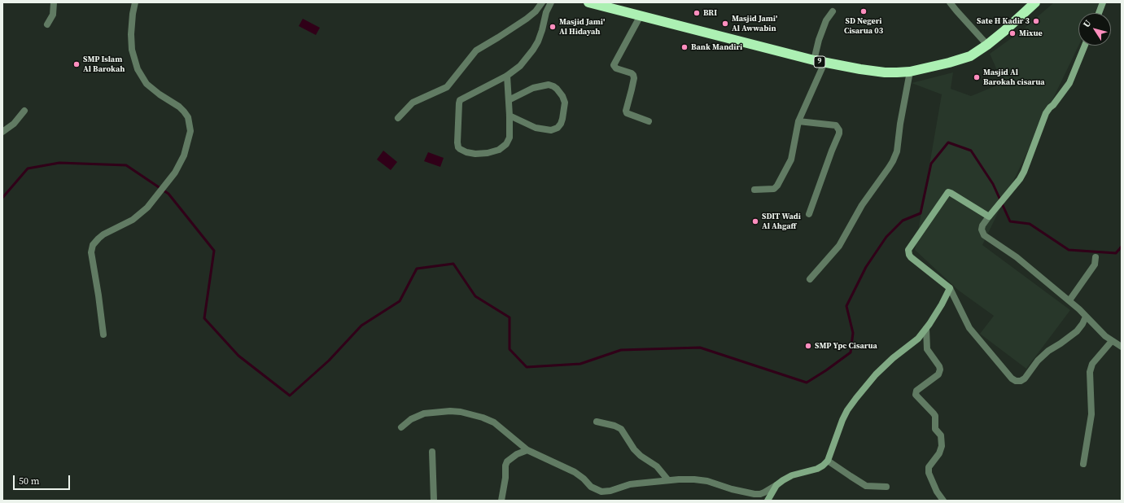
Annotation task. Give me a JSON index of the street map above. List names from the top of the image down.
{
  "streets": {
    "highway": ["9"]
  },
  "places": [
    "SD Negeri Cisarua 03",
    "BRI",
    "Sate H Kadir 3",
    "Masjid Jami' Al Awwabin",
    "Masjid Jami' Al Hidayah",
    "Mixue",
    "Bank Mandiri",
    "SMP Islam Al Barokah",
    "Masjid Al Barokah cisarua",
    "SDIT Wadi Al Ahgaff",
    "SMP Ypc Cisarua"
  ],
  "scale_bar": "50 m",
  "north": "top left"
}
